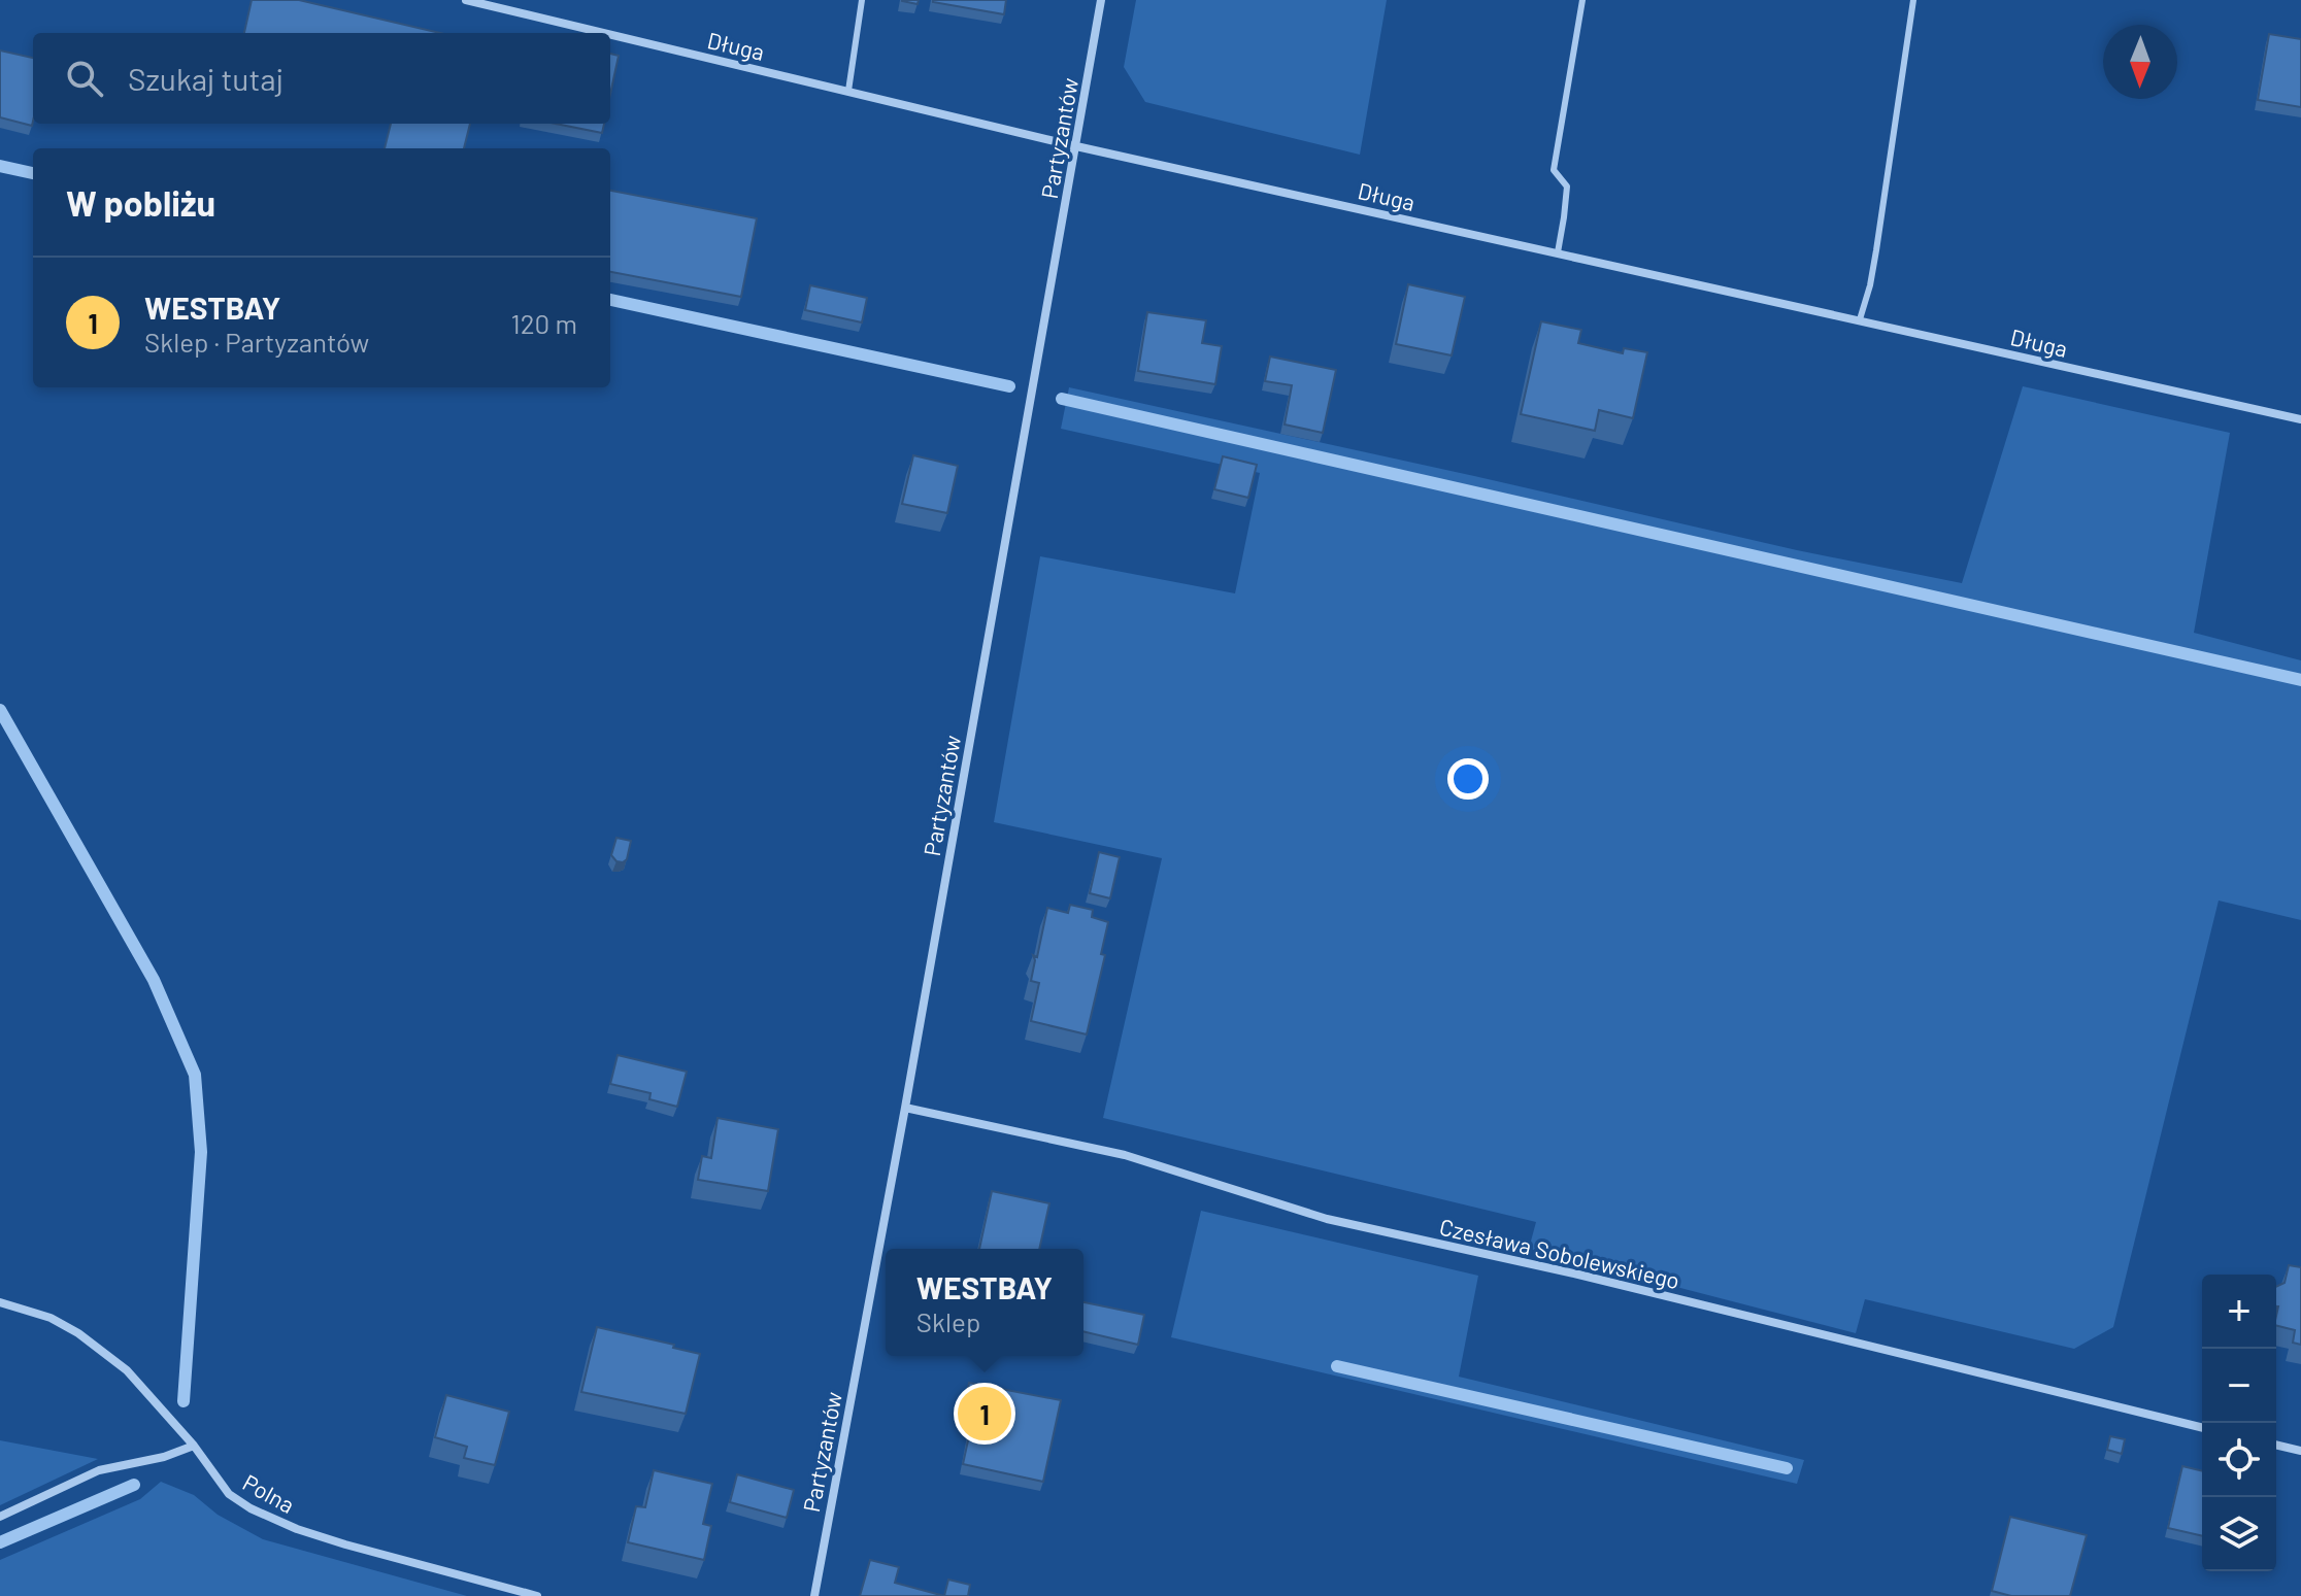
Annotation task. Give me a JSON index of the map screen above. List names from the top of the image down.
{
  "streets": {
    "street": [
      "Długa",
      "Partyzantów",
      "Czesława Sobolewskiego",
      "Polna"
    ]
  },
  "crossings": [
    ["Długa", "Partyzantów"],
    ["Partyzantów", "Czesława Sobolewskiego"]
  ],
  "north": "bottom",
  "page": {
    "search": "Szukaj tutaj",
    "heading": "W pobliżu",
    "list": [
      {
        "mark": "1",
        "name": "WESTBAY",
        "note": "Sklep · Partyzantów",
        "value": "120 m"
      }
    ],
    "popup": ["WESTBAY", "Sklep"],
    "map_buttons": ["+", "−"],
    "pins": "1"
  }
}
